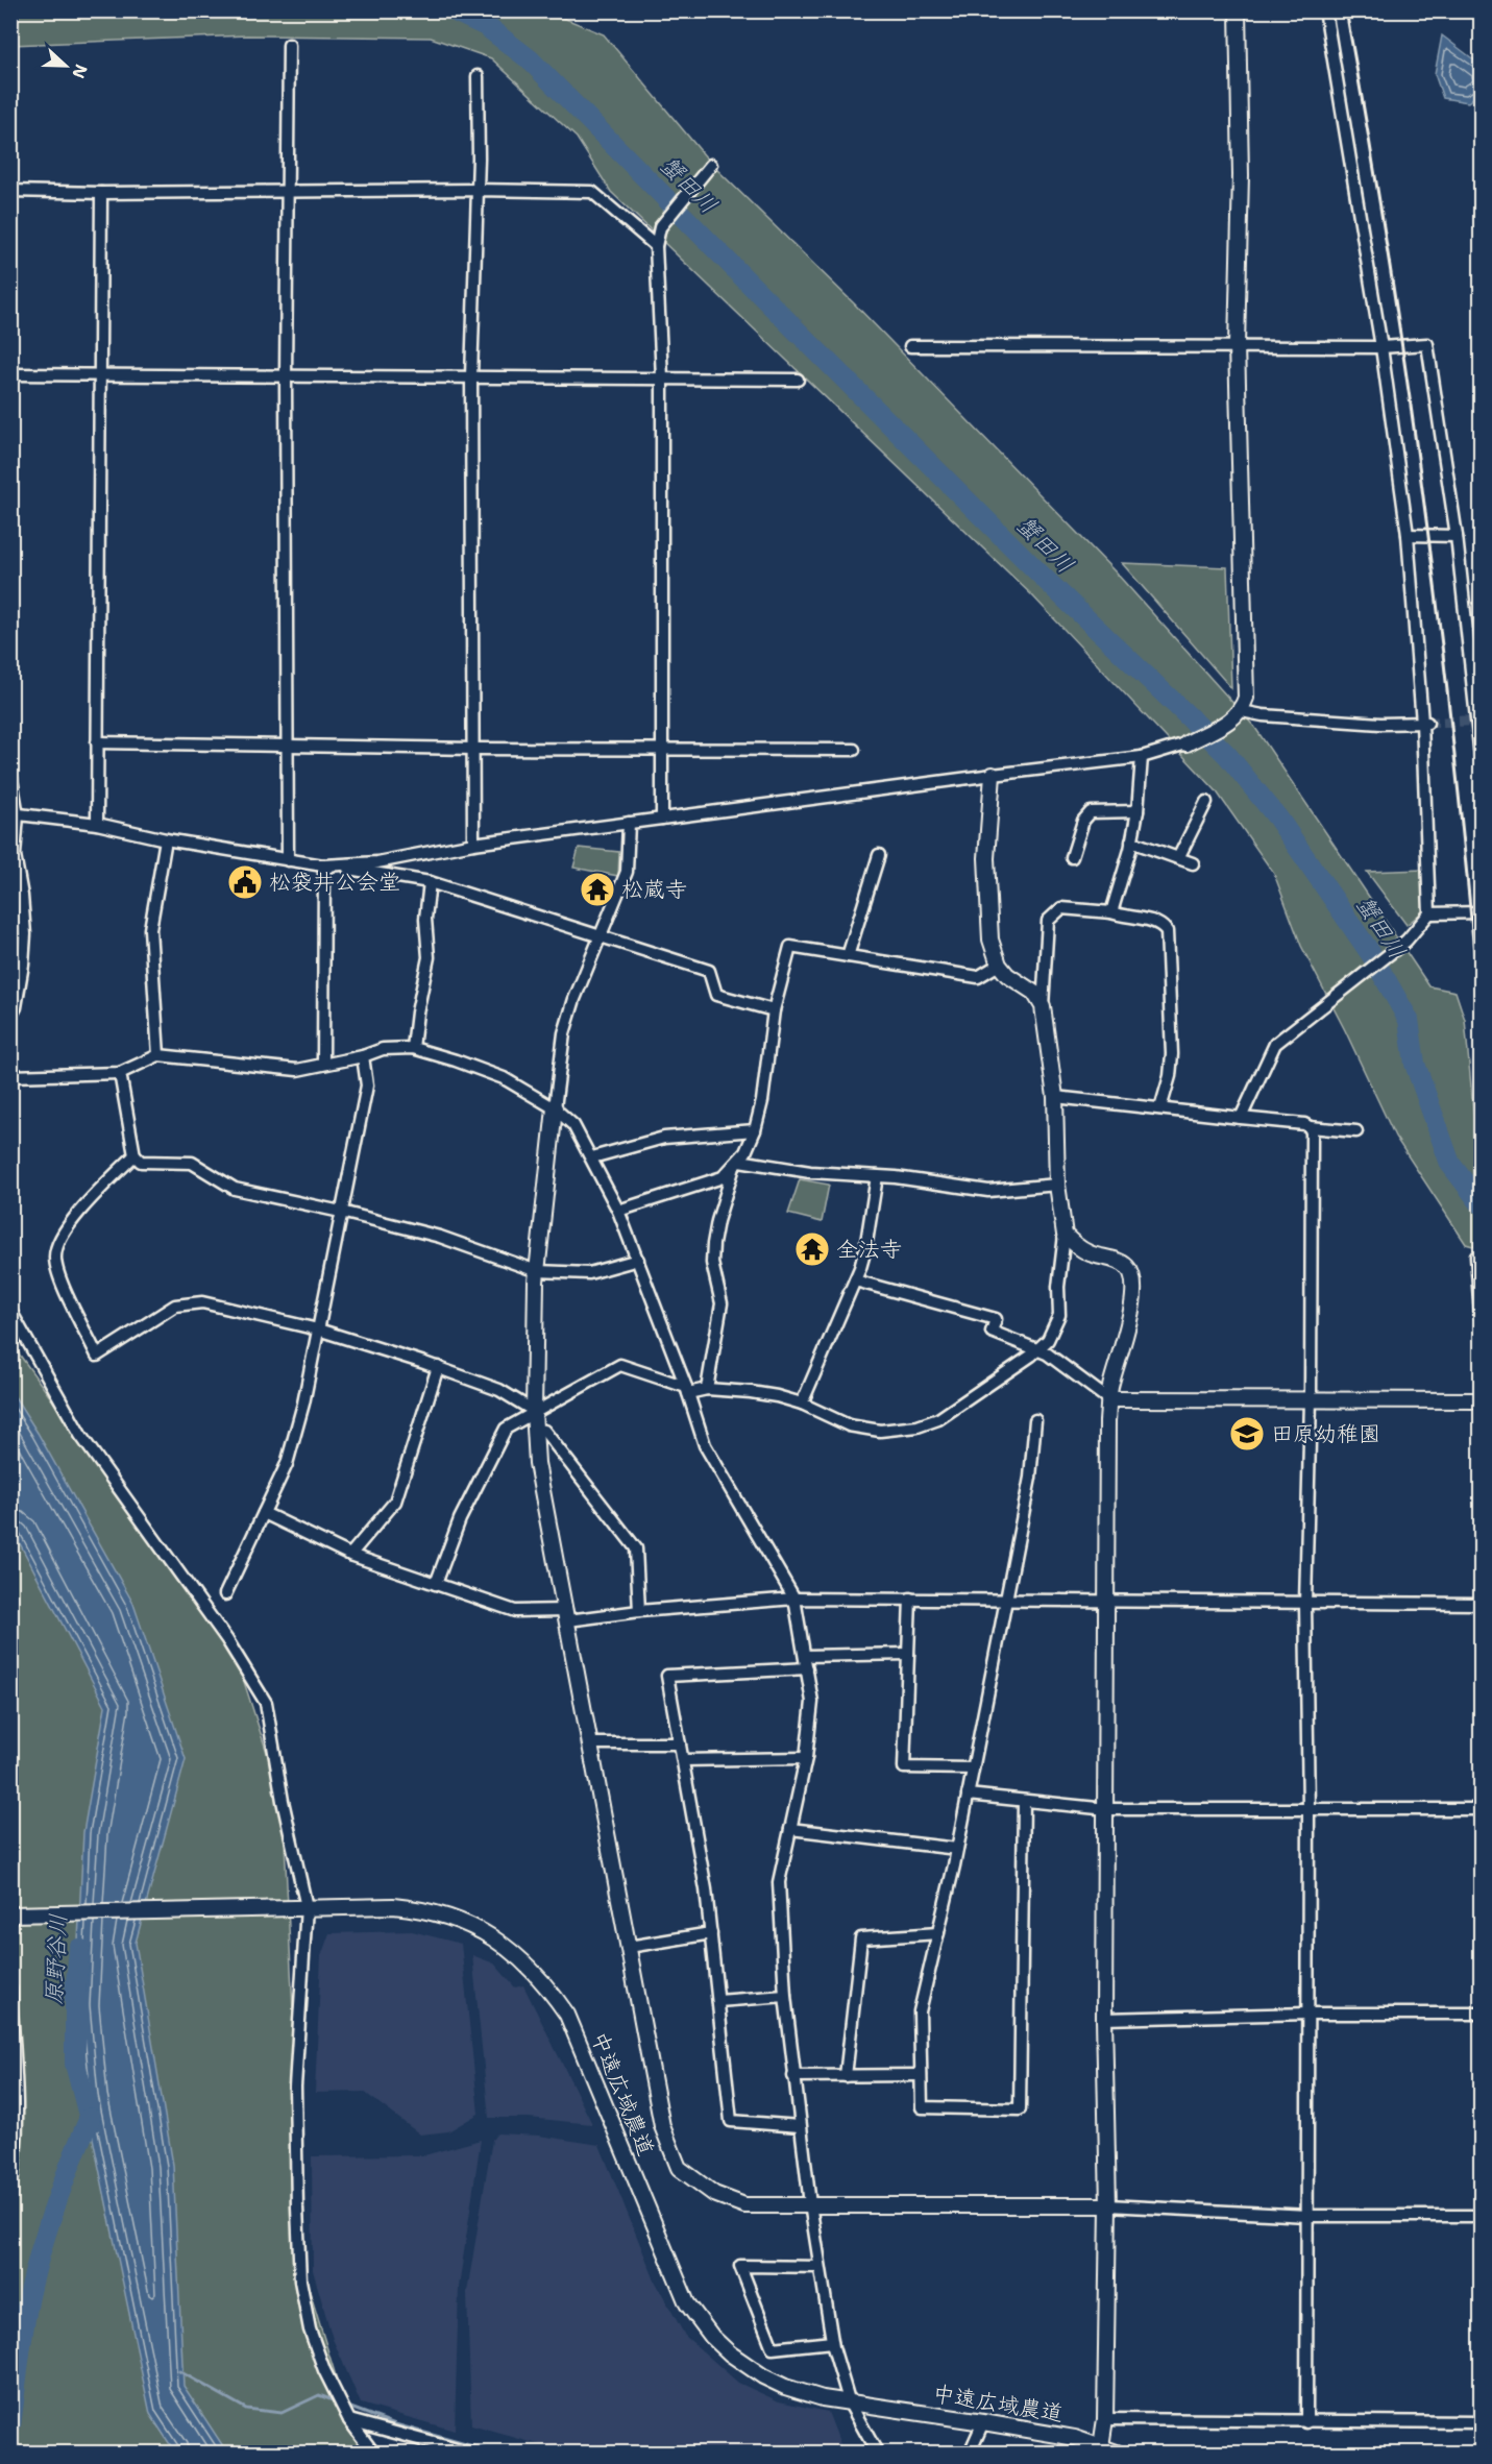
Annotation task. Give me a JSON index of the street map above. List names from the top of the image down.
{
  "streets": {
    "street": ["中遠広域農道"]
  },
  "water": ["蟹田川", "原野谷川"],
  "places": {
    "public building": ["松袋井公会堂"],
    "temple": ["松蔵寺", "全法寺"],
    "school or university": ["田原幼稚園"]
  },
  "north": "right"
}
